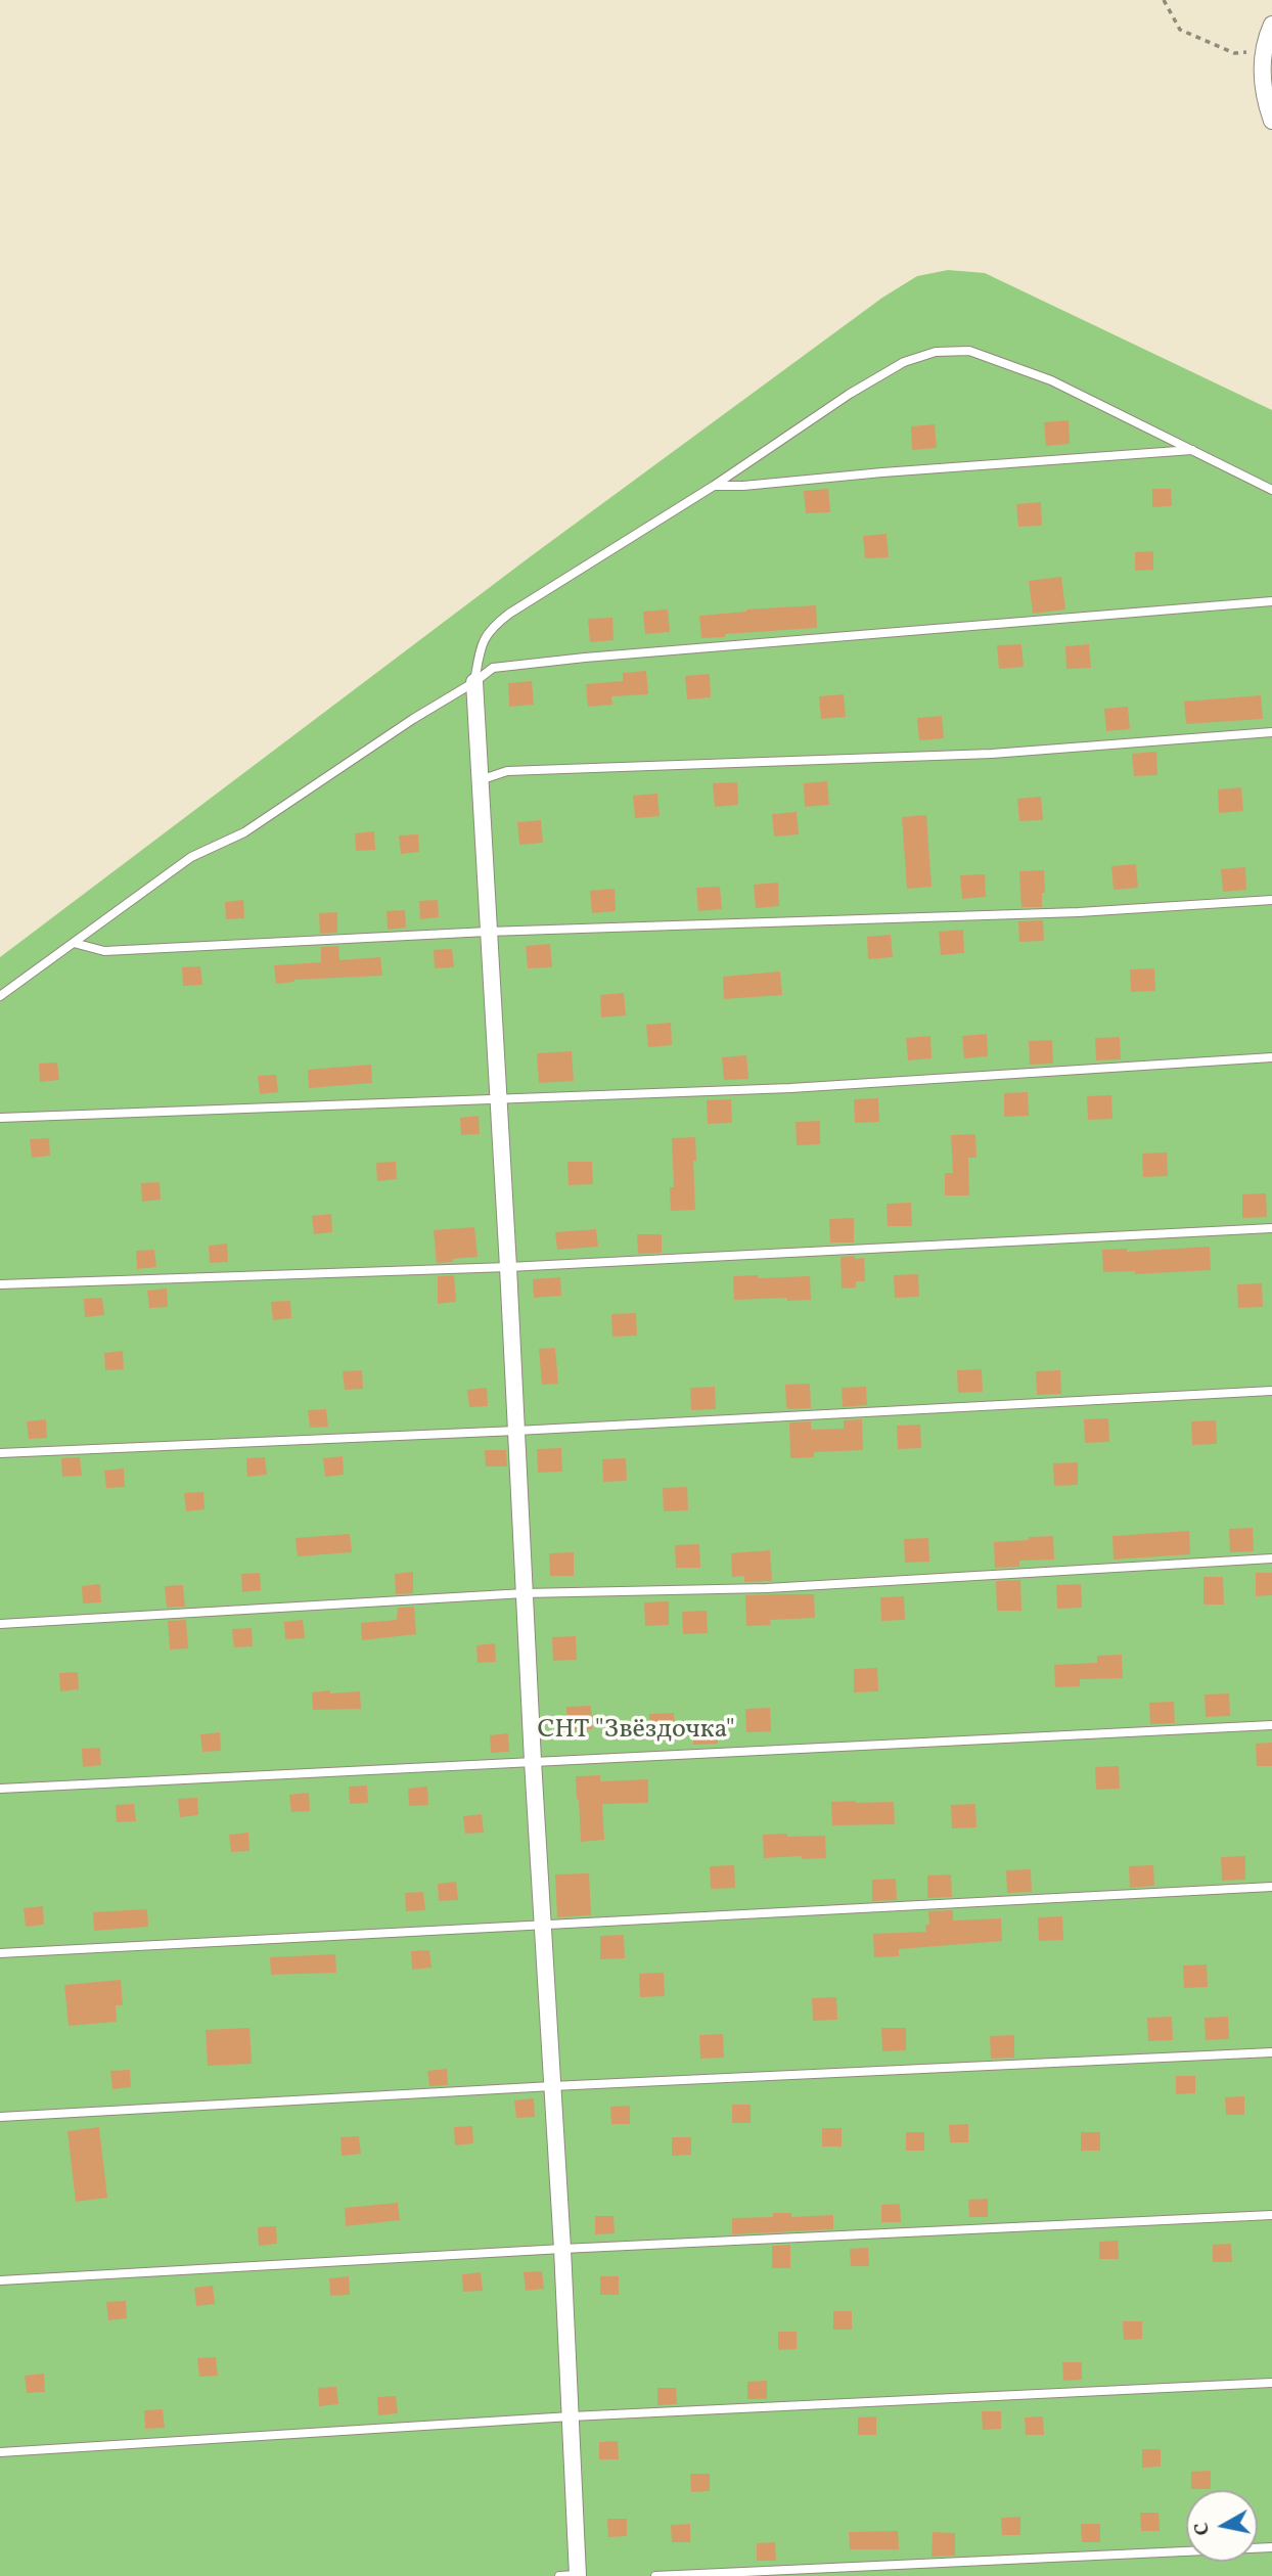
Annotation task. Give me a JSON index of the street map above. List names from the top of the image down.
{
  "parks": ["СНТ \"Звёздочка\""],
  "north": "left"
}
